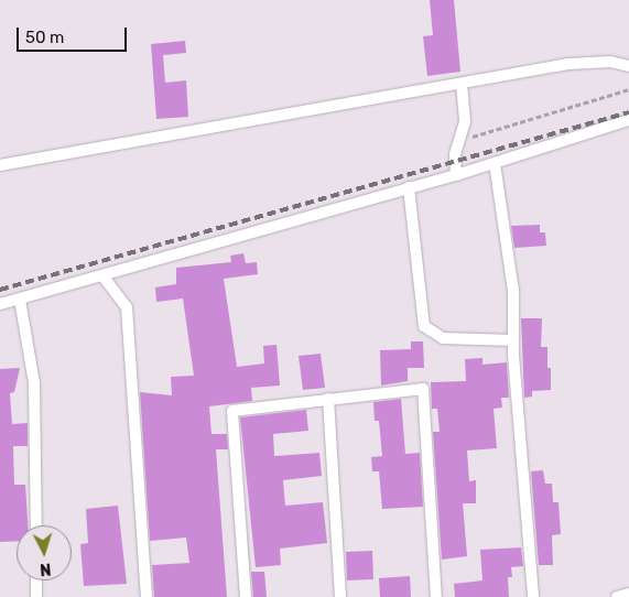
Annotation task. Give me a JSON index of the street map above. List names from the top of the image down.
{
  "scale_bar": "50 m",
  "north": "bottom"
}
